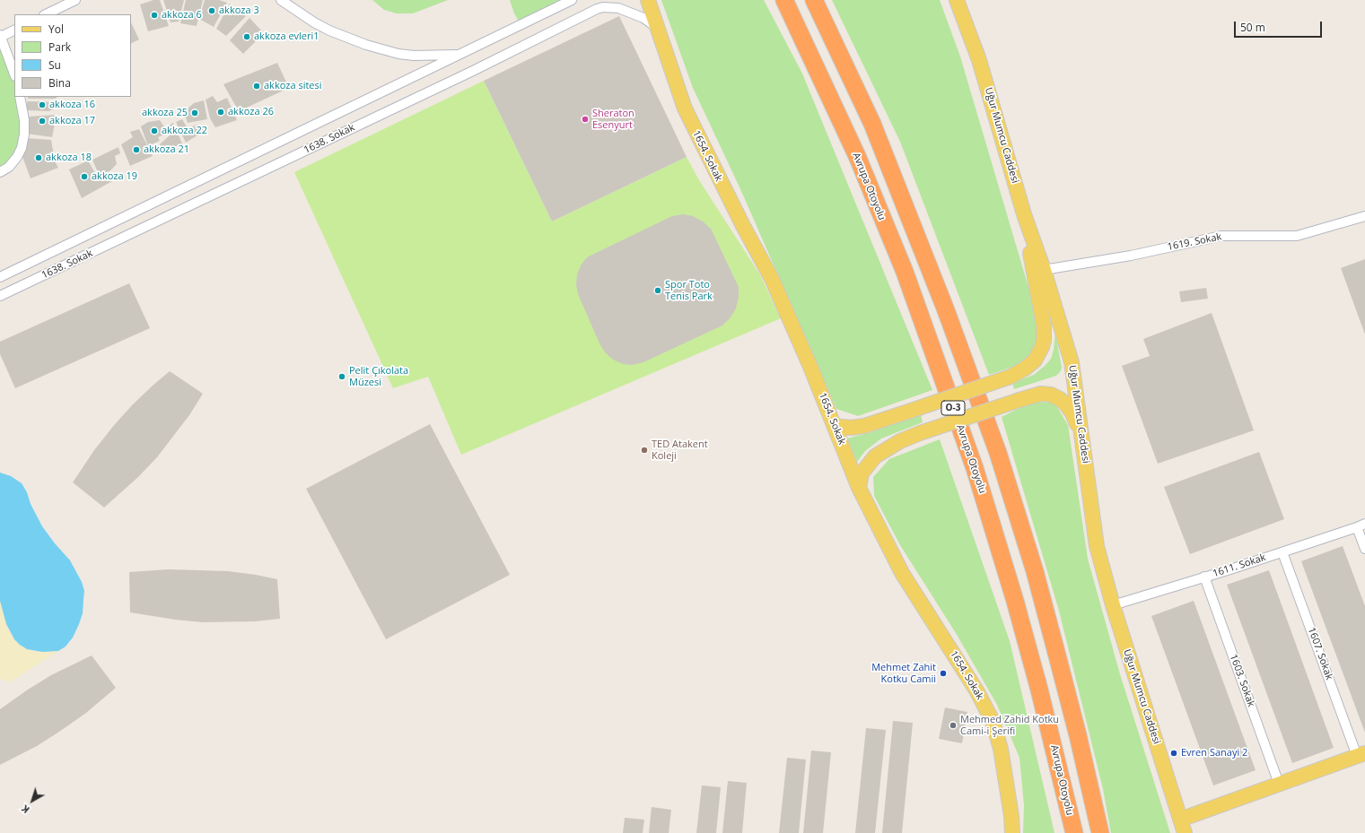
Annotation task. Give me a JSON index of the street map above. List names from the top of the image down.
{
  "streets": {
    "highway": ["Avrupa Otoyolu", "O-3"],
    "main road": ["Uğur Mumcu Caddesi", "1654. Sokak"],
    "street": [
      "1638. Sokak",
      "1619. Sokak",
      "1611. Sokak",
      "1607. Sokak",
      "1603. Sokak"
    ]
  },
  "crossings": [
    ["Uğur Mumcu Caddesi", "1619. Sokak"],
    ["Uğur Mumcu Caddesi", "1611. Sokak"],
    ["1638. Sokak", "1654. Sokak"],
    ["1611. Sokak", "1607. Sokak"],
    ["1611. Sokak", "1603. Sokak"]
  ],
  "places": [
    "akkoza 3",
    "akkoza 6",
    "akkoza evleri1",
    "akkoza sitesi",
    "akkoza 16",
    "akkoza 26",
    "akkoza 25",
    "Sheraton Esenyurt",
    "akkoza 17",
    "akkoza 22",
    "akkoza 21",
    "akkoza 18",
    "akkoza 19",
    "Spor Toto Tenis Park",
    "Pelit Çıkolata Müzesi",
    "TED Atakent Koleji",
    "Mehmet Zahit Kotku Camii",
    "Mehmed Zahid Kotku Cami-i Şerifi",
    "Evren Sanayi 2"
  ],
  "legend": [
    "Yol",
    "Park",
    "Su",
    "Bina"
  ],
  "scale_bar": "50 m",
  "north": "bottom left"
}
